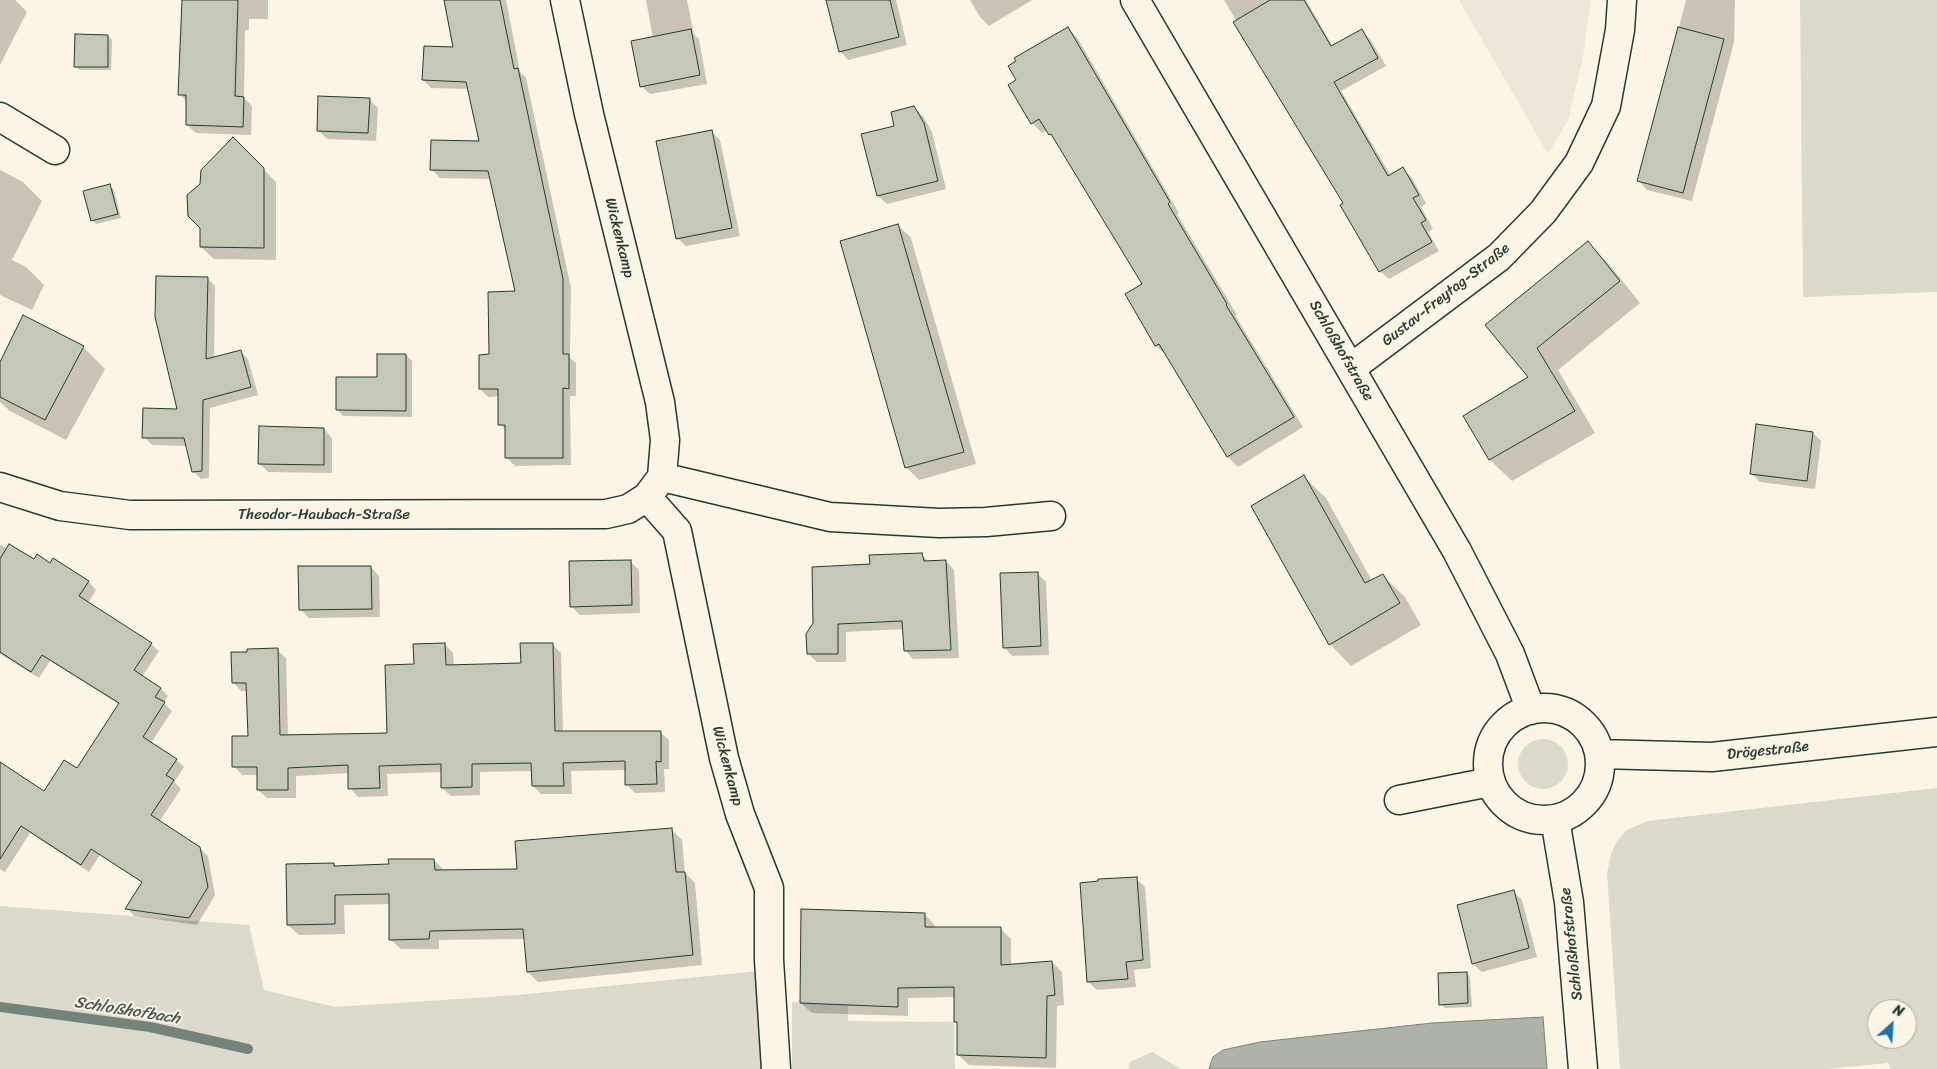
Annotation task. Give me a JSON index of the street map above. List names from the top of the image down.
{
  "streets": {
    "street": [
      "Wickenkamp",
      "Gustav-Freytag-Straße",
      "Schloßhofstraße",
      "Theodor-Haubach-Straße",
      "Drögestraße"
    ]
  },
  "crossings": [
    ["Wickenkamp", "Theodor-Haubach-Straße"],
    ["Gustav-Freytag-Straße", "Schloßhofstraße"],
    ["Schloßhofstraße", "Drögestraße"]
  ],
  "water": ["Schloßhofbach"],
  "north": "top right"
}
